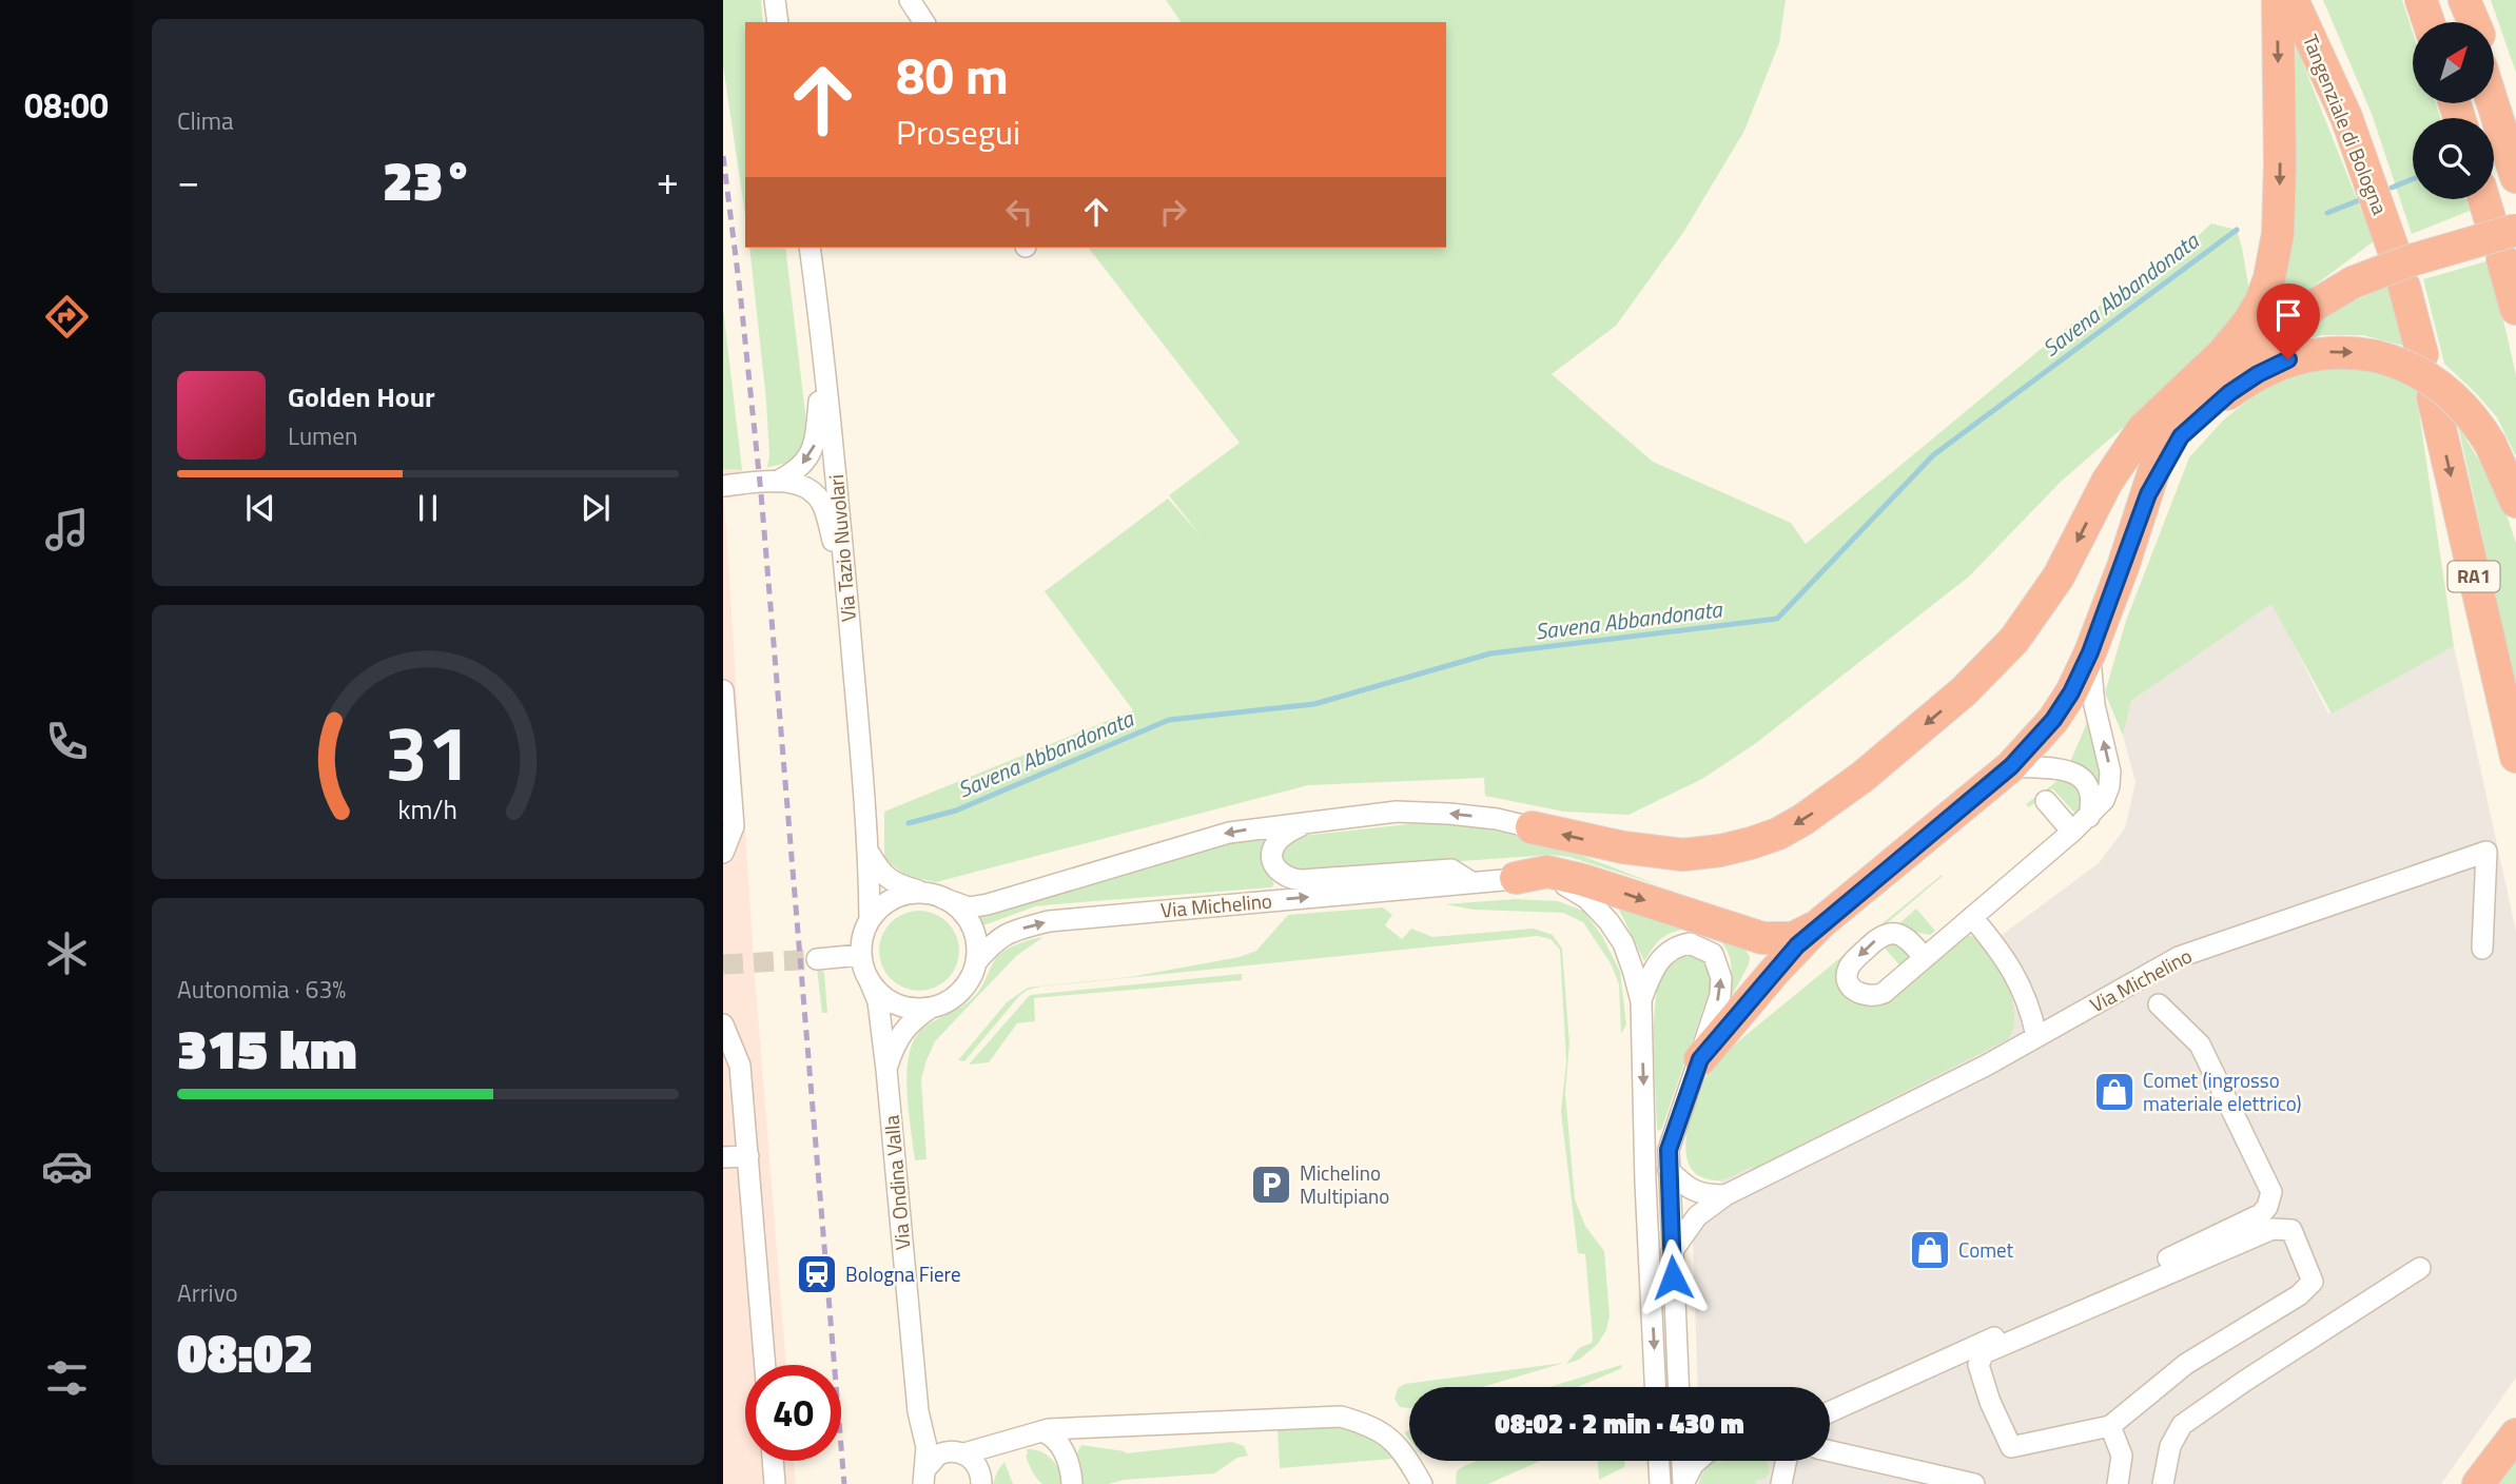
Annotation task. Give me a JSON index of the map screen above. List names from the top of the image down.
{
  "streets": {
    "highway": ["Tangenziale di Bologna", "RA1"],
    "street": ["Via Tazio Nuvolari", "Via Michelino", "Via Ondina Valla"]
  },
  "crossings": [
    ["Via Tazio Nuvolari", "Via Michelino"],
    ["Via Tazio Nuvolari", "Via Ondina Valla"],
    ["Via Michelino", "Via Ondina Valla"]
  ],
  "water": ["Savena Abbandonata"],
  "places": {
    "shop": ["Comet (ingrosso materiale elettrico)", "Comet"],
    "parking": ["Michelino Multipiano"],
    "station": ["Bologna Fiere"]
  },
  "north": "top right",
  "page": {
    "tabs": "08:00",
    "tile": [
      "Clima",
      ["Autonomia · 63%", "315 km"],
      ["Arrivo", "08:02"]
    ],
    "turn": ["80 m", "Prosegui"],
    "heat": ["−", "23°", "+"],
    "song": ["Golden Hour", "Lumen"],
    "limit": "40",
    "trip": "08:02 · 2 min · 430 m",
    "gauge": ["31", "km/h"]
  }
}
